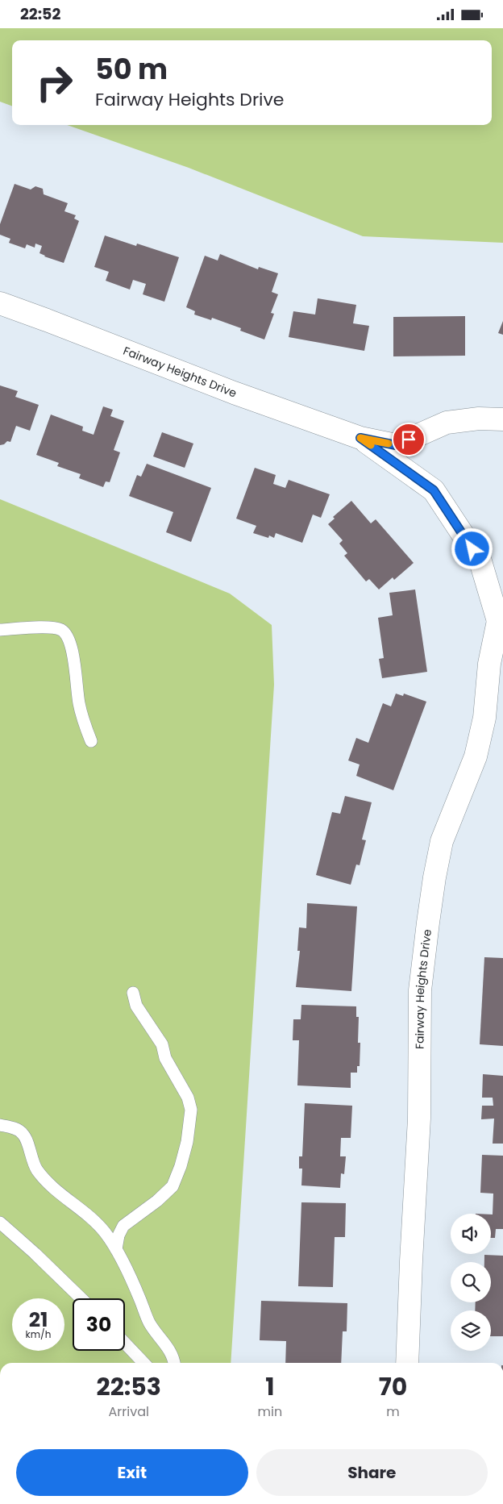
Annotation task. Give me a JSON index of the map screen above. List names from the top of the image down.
{
  "streets": {
    "street": ["Fairway Heights Drive"]
  },
  "page": {
    "status": "22:52",
    "turn": ["50 m", "Fairway Heights Drive"],
    "speed": "21 km/h",
    "limit": "30",
    "eta": [
      "22:53",
      "Arrival",
      "1",
      "min",
      "70",
      "m"
    ],
    "buttons": ["Exit", "Share"]
  }
}
